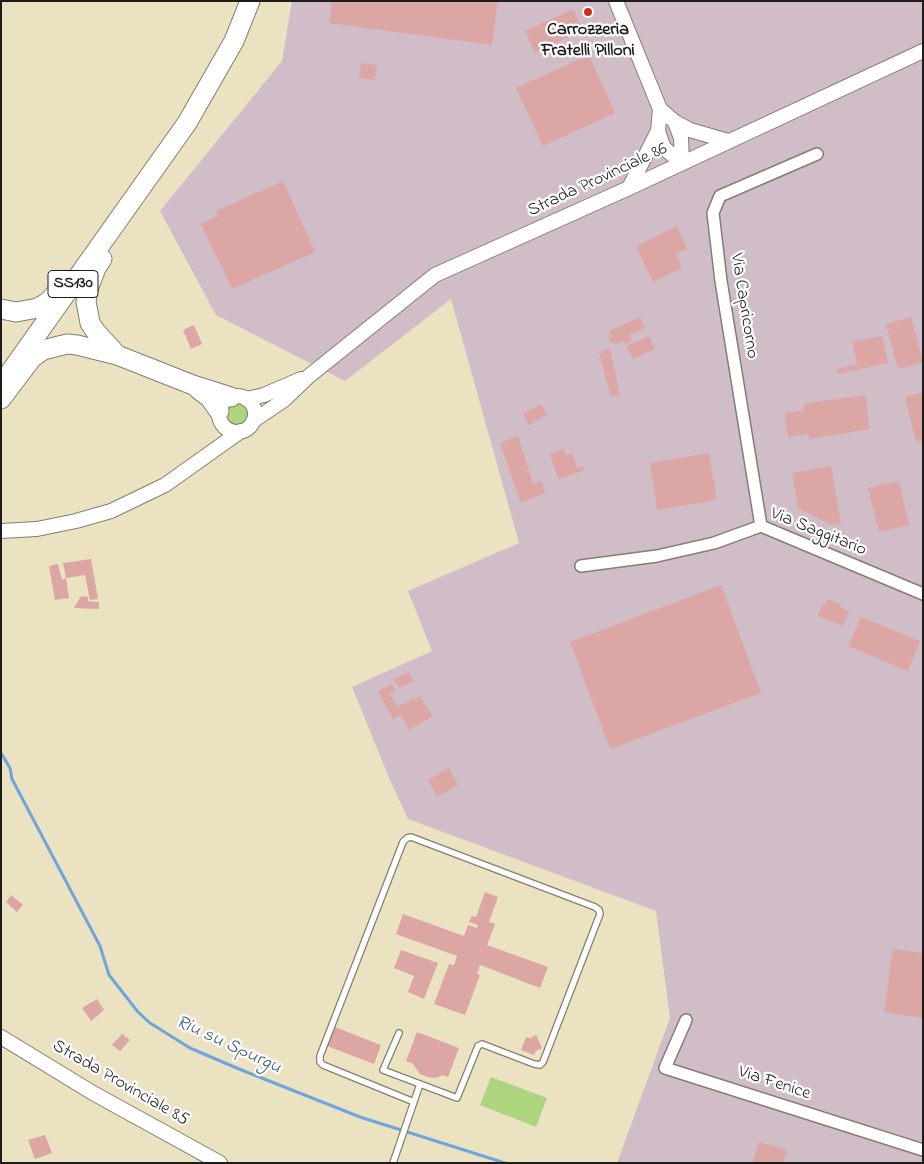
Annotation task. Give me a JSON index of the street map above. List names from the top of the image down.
{
  "streets": {
    "highway": ["SS130"],
    "street": [
      "Strada Provinciale 86",
      "Via Capricorno",
      "Via Saggitario",
      "Strada Provinciale 85",
      "Via Fenice"
    ]
  },
  "crossings": [
    ["Via Capricorno", "Via Saggitario"]
  ],
  "water": ["Riu su Spurgu"],
  "places": ["Carrozzeria Fratelli Pilloni"]
}
